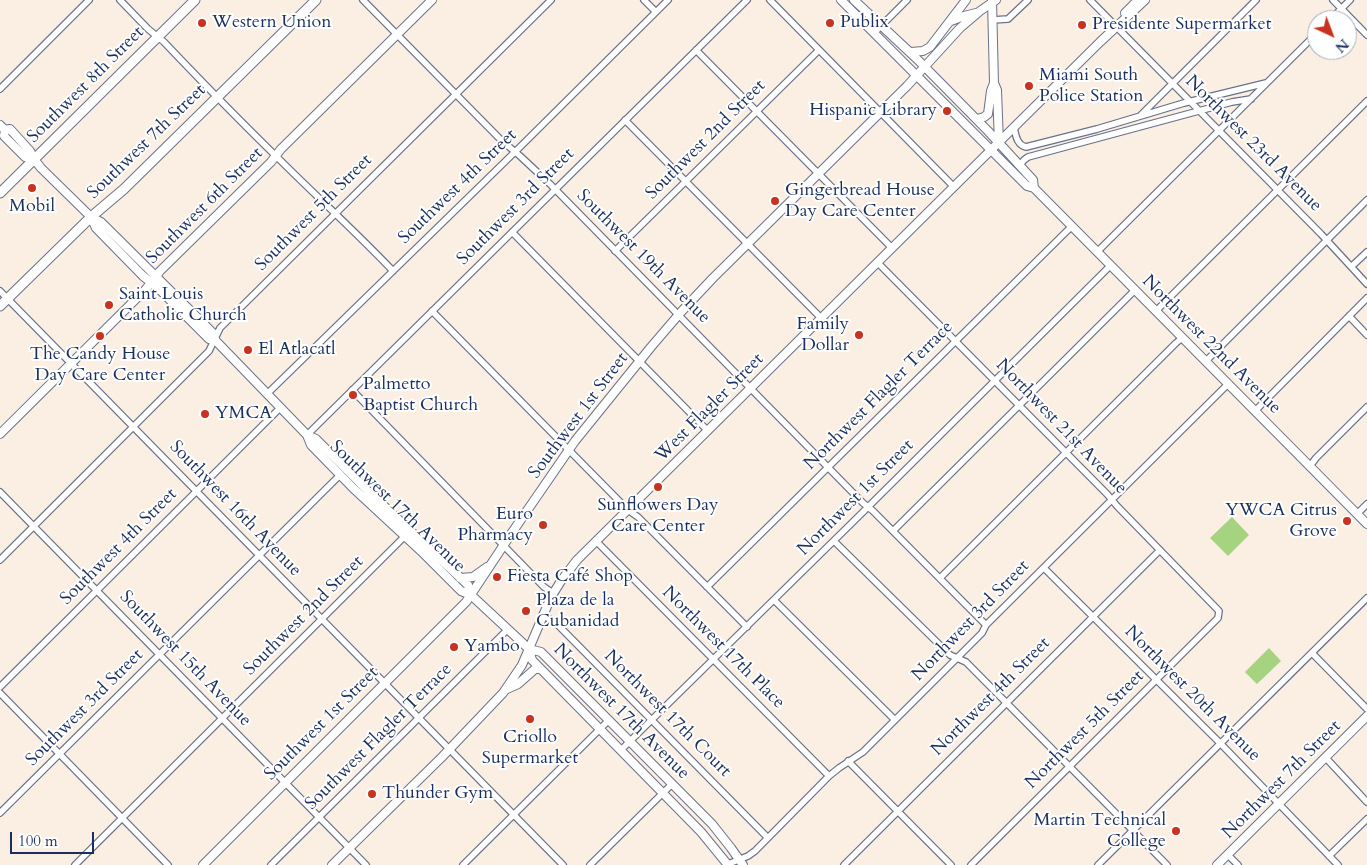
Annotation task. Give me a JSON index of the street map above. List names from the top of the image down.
{
  "streets": {
    "main road": [
      "Southwest 8th Street",
      "Southwest 7th Street",
      "Southwest 6th Street",
      "Northwest 22nd Avenue",
      "West Flagler Street",
      "Southwest 1st Street",
      "Southwest 17th Avenue",
      "Northwest 17th Avenue",
      "Northwest 7th Street"
    ],
    "street": [
      "Southwest 2nd Street",
      "Northwest 23rd Avenue",
      "Southwest 4th Street",
      "Southwest 3rd Street",
      "Southwest 5th Street",
      "Southwest 19th Avenue",
      "Northwest Flagler Terrace",
      "Northwest 21st Avenue",
      "Northwest 1st Street",
      "Southwest 16th Avenue",
      "Northwest 3rd Street",
      "Northwest 17th Place",
      "Southwest 15th Avenue",
      "Northwest 20th Avenue",
      "Northwest 4th Street",
      "Northwest 17th Court",
      "Northwest 5th Street",
      "Southwest Flagler Terrace"
    ]
  },
  "crossings": [
    ["Southwest 8th Street", "Southwest 17th Avenue"],
    ["Southwest 2nd Street", "Southwest 19th Avenue"],
    ["Southwest 2nd Street", "Southwest 17th Avenue"],
    ["Southwest 2nd Street", "Southwest 16th Avenue"],
    ["Southwest 2nd Street", "Southwest 15th Avenue"],
    ["Southwest 7th Street", "Southwest 17th Avenue"],
    ["Southwest 7th Street", "Southwest 16th Avenue"],
    ["Northwest 23rd Avenue", "West Flagler Street"],
    ["Southwest 4th Street", "Southwest 19th Avenue"],
    ["Southwest 4th Street", "Southwest 17th Avenue"],
    ["Southwest 4th Street", "Southwest 16th Avenue"],
    ["Southwest 4th Street", "Southwest 15th Avenue"],
    ["Southwest 6th Street", "Southwest 19th Avenue"],
    ["Southwest 6th Street", "Southwest 17th Avenue"],
    ["Southwest 6th Street", "Southwest 16th Avenue"],
    ["Southwest 3rd Street", "Southwest 19th Avenue"],
    ["Southwest 3rd Street", "Southwest 17th Avenue"],
    ["Southwest 3rd Street", "Southwest 16th Avenue"],
    ["Southwest 3rd Street", "Southwest 15th Avenue"],
    ["Southwest 5th Street", "Southwest 19th Avenue"],
    ["Southwest 5th Street", "Southwest 17th Avenue"],
    ["Southwest 5th Street", "Southwest 16th Avenue"],
    ["Southwest 5th Street", "Southwest 15th Avenue"],
    ["Southwest 19th Avenue", "Northwest Flagler Terrace"],
    ["Southwest 19th Avenue", "West Flagler Street"],
    ["Southwest 19th Avenue", "Southwest 1st Street"],
    ["Southwest 19th Avenue", "Northwest 1st Street"],
    ["Southwest 19th Avenue", "Northwest 3rd Street"],
    ["Northwest 22nd Avenue", "Northwest Flagler Terrace"],
    ["Northwest 22nd Avenue", "West Flagler Street"],
    ["Northwest 22nd Avenue", "Southwest 1st Street"],
    ["Northwest 22nd Avenue", "Northwest 1st Street"],
    ["Northwest 22nd Avenue", "Northwest 3rd Street"],
    ["Northwest Flagler Terrace", "Northwest 21st Avenue"],
    ["West Flagler Street", "Northwest 21st Avenue"],
    ["West Flagler Street", "Southwest 17th Avenue"],
    ["West Flagler Street", "Southwest 16th Avenue"],
    ["West Flagler Street", "Northwest 17th Place"],
    ["West Flagler Street", "Southwest 15th Avenue"],
    ["West Flagler Street", "Northwest 17th Avenue"],
    ["West Flagler Street", "Northwest 17th Court"],
    ["Southwest 1st Street", "Southwest 17th Avenue"],
    ["Southwest 1st Street", "Southwest 16th Avenue"],
    ["Southwest 1st Street", "Southwest 15th Avenue"],
    ["Northwest 21st Avenue", "Northwest 1st Street"],
    ["Northwest 21st Avenue", "Northwest 3rd Street"],
    ["Northwest 21st Avenue", "Northwest 4th Street"],
    ["Northwest 21st Avenue", "Northwest 5th Street"],
    ["Northwest 1st Street", "Northwest 17th Place"],
    ["Northwest 1st Street", "Northwest 17th Avenue"],
    ["Northwest 1st Street", "Northwest 17th Court"],
    ["Southwest 17th Avenue", "Northwest 17th Avenue"],
    ["Southwest 17th Avenue", "Southwest Flagler Terrace"],
    ["Southwest 16th Avenue", "Southwest Flagler Terrace"],
    ["Northwest 3rd Street", "Northwest 17th Place"],
    ["Northwest 3rd Street", "Northwest 20th Avenue"],
    ["Northwest 3rd Street", "Northwest 17th Avenue"],
    ["Northwest 3rd Street", "Northwest 17th Court"],
    ["Southwest 15th Avenue", "Southwest Flagler Terrace"],
    ["Northwest 20th Avenue", "Northwest 4th Street"],
    ["Northwest 20th Avenue", "Northwest 5th Street"],
    ["Northwest 20th Avenue", "Northwest 7th Street"]
  ],
  "places": [
    "Western Union",
    "Publix",
    "Presidente Supermarket",
    "Miami South Police Station",
    "Hispanic Library",
    "Mobil",
    "Gingerbread House Day Care Center",
    "Saint Louis Catholic Church",
    "Family Dollar",
    "The Candy House Day Care Center",
    "El Atlacatl",
    "Palmetto Baptist Church",
    "YMCA",
    "Sunflowers Day Care Center",
    "YWCA Citrus Grove",
    "Euro Pharmacy",
    "Fiesta Café Shop",
    "Plaza de la Cubanidad",
    "Yambo",
    "Criollo Supermarket",
    "Thunder Gym",
    "Martin Technical College"
  ],
  "scale_bar": "100 m",
  "north": "bottom right"
}
